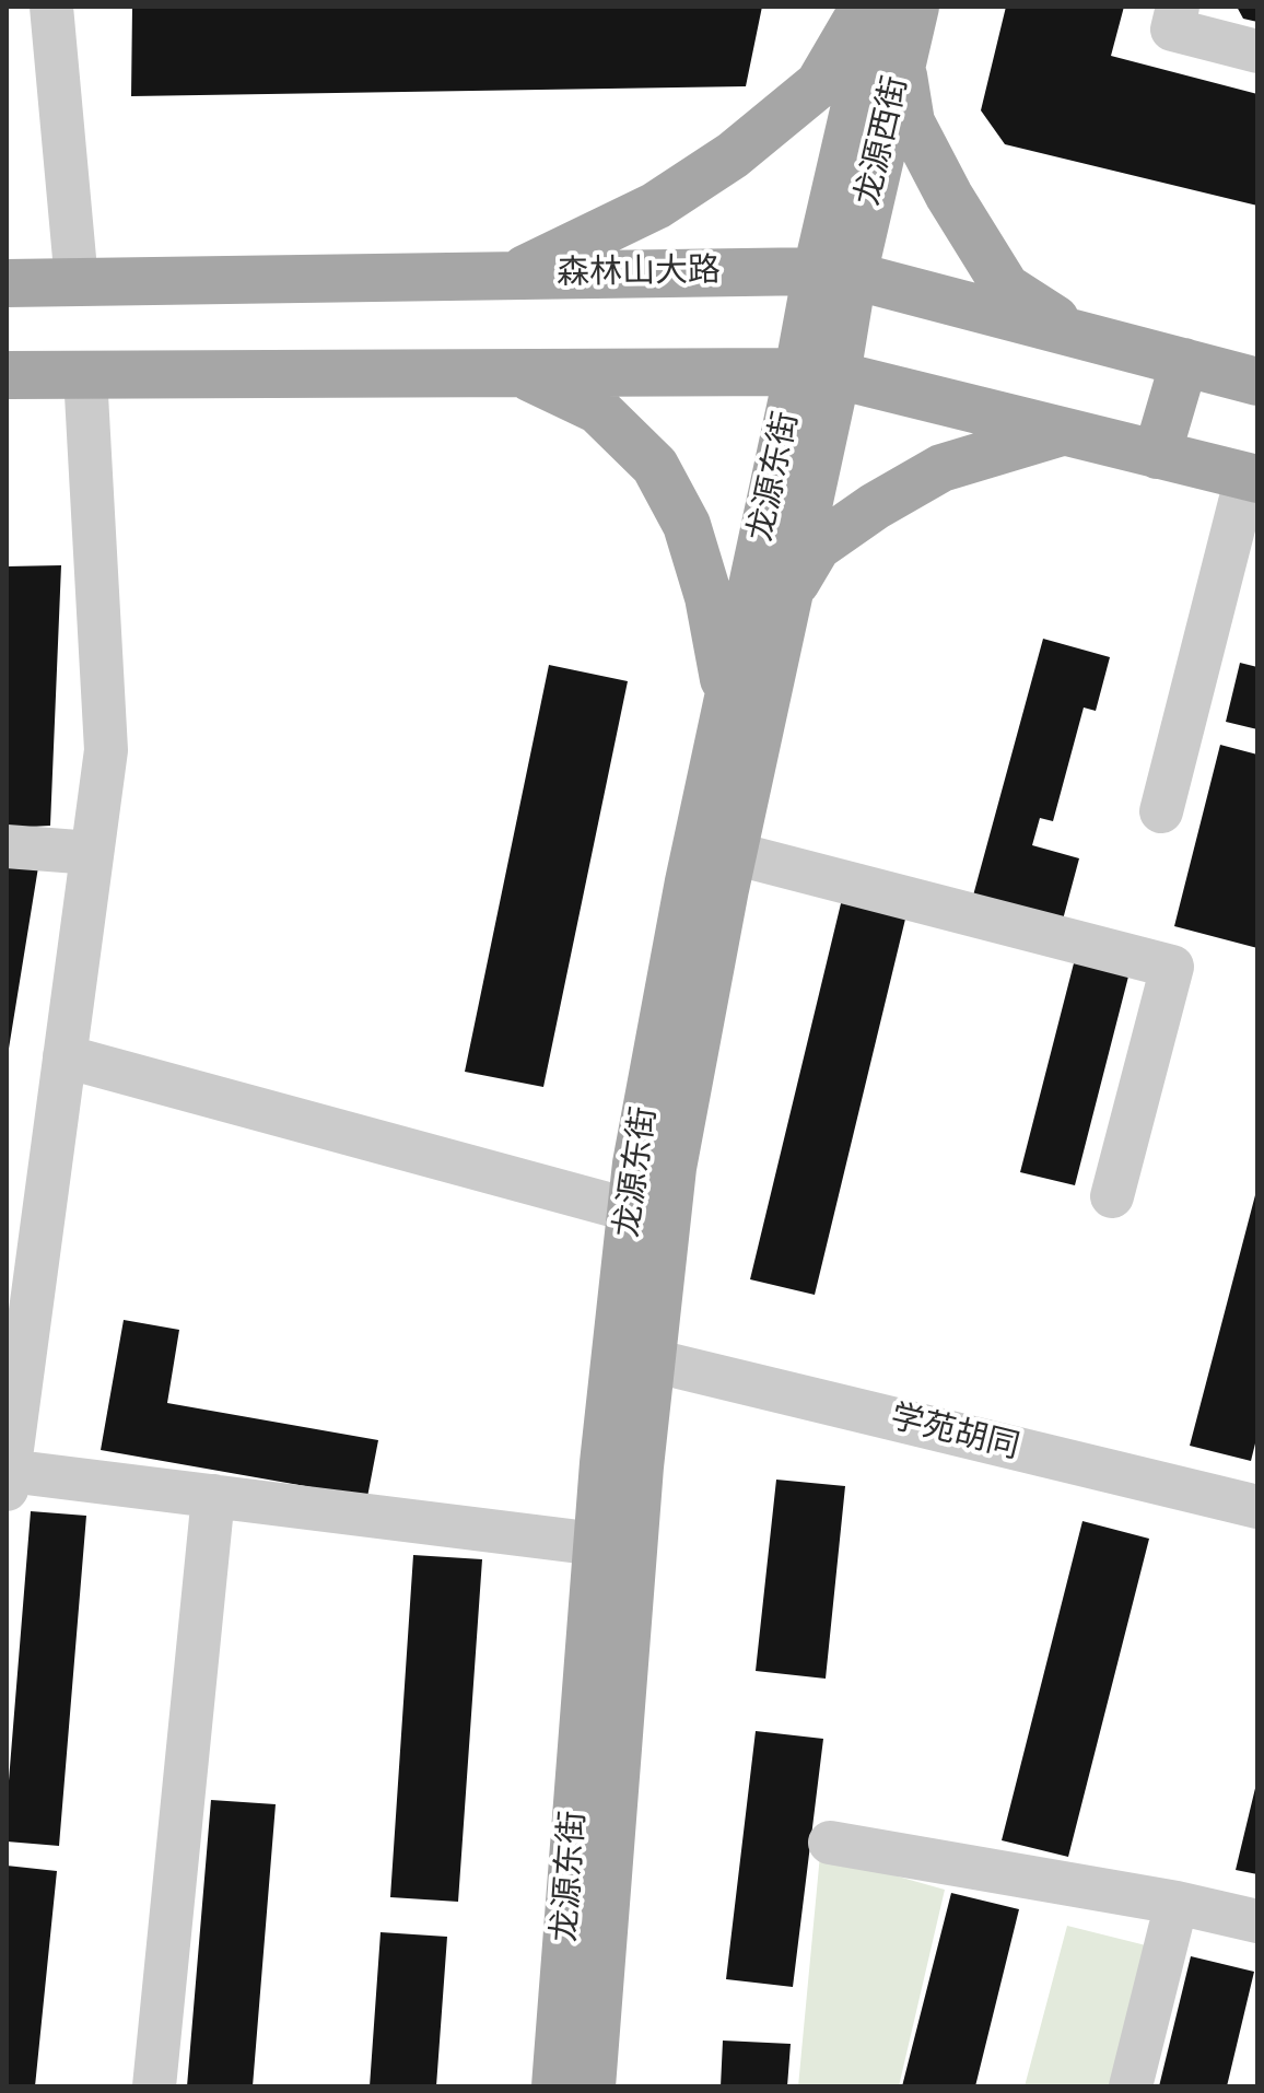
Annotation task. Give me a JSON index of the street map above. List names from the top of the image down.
{
  "streets": {
    "main road": ["龙源西街", "森林山大路", "龙源东街"],
    "street": ["学苑胡同"]
  },
  "crossings": [
    ["龙源西街", "森林山大路"],
    ["龙源西街", "龙源东街"],
    ["森林山大路", "龙源东街"],
    ["龙源东街", "学苑胡同"]
  ]
}
